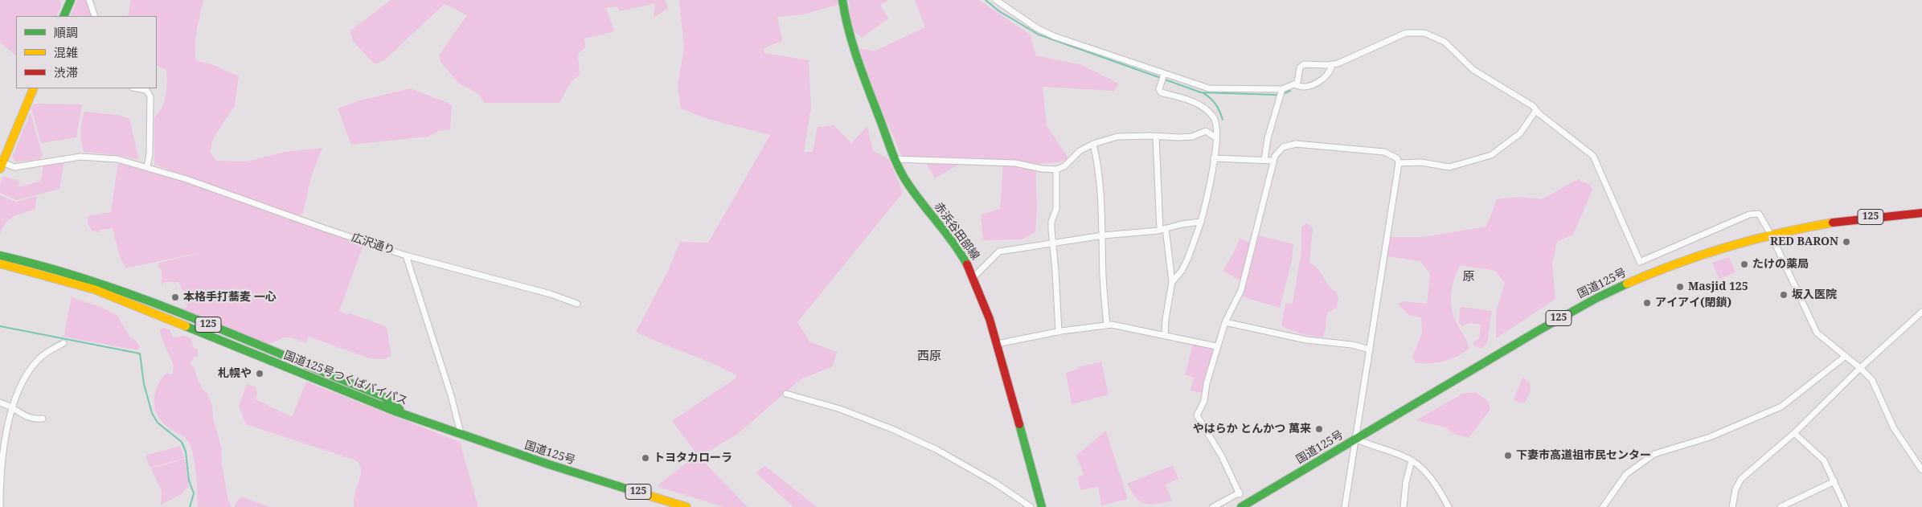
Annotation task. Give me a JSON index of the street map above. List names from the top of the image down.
{
  "streets": {
    "main road": [
      "125",
      "赤浜谷田部線",
      "国道125号",
      "国道125号つくばバイパス"
    ],
    "street": ["広沢通り"]
  },
  "crossings": [
    ["広沢通り", "国道125号"],
    ["国道125号", "国道125号つくばバイパス"]
  ],
  "districts": ["原", "西原"],
  "places": [
    "RED BARON",
    "たけの薬局",
    "Masjid 125",
    "坂入医院",
    "本格手打蕎麦 一心",
    "アイアイ(閉鎖)",
    "札幌や",
    "やはらか とんかつ 萬来",
    "下妻市高道祖市民センター",
    "トヨタカローラ"
  ],
  "legend": ["順調", "混雑", "渋滞"]
}
